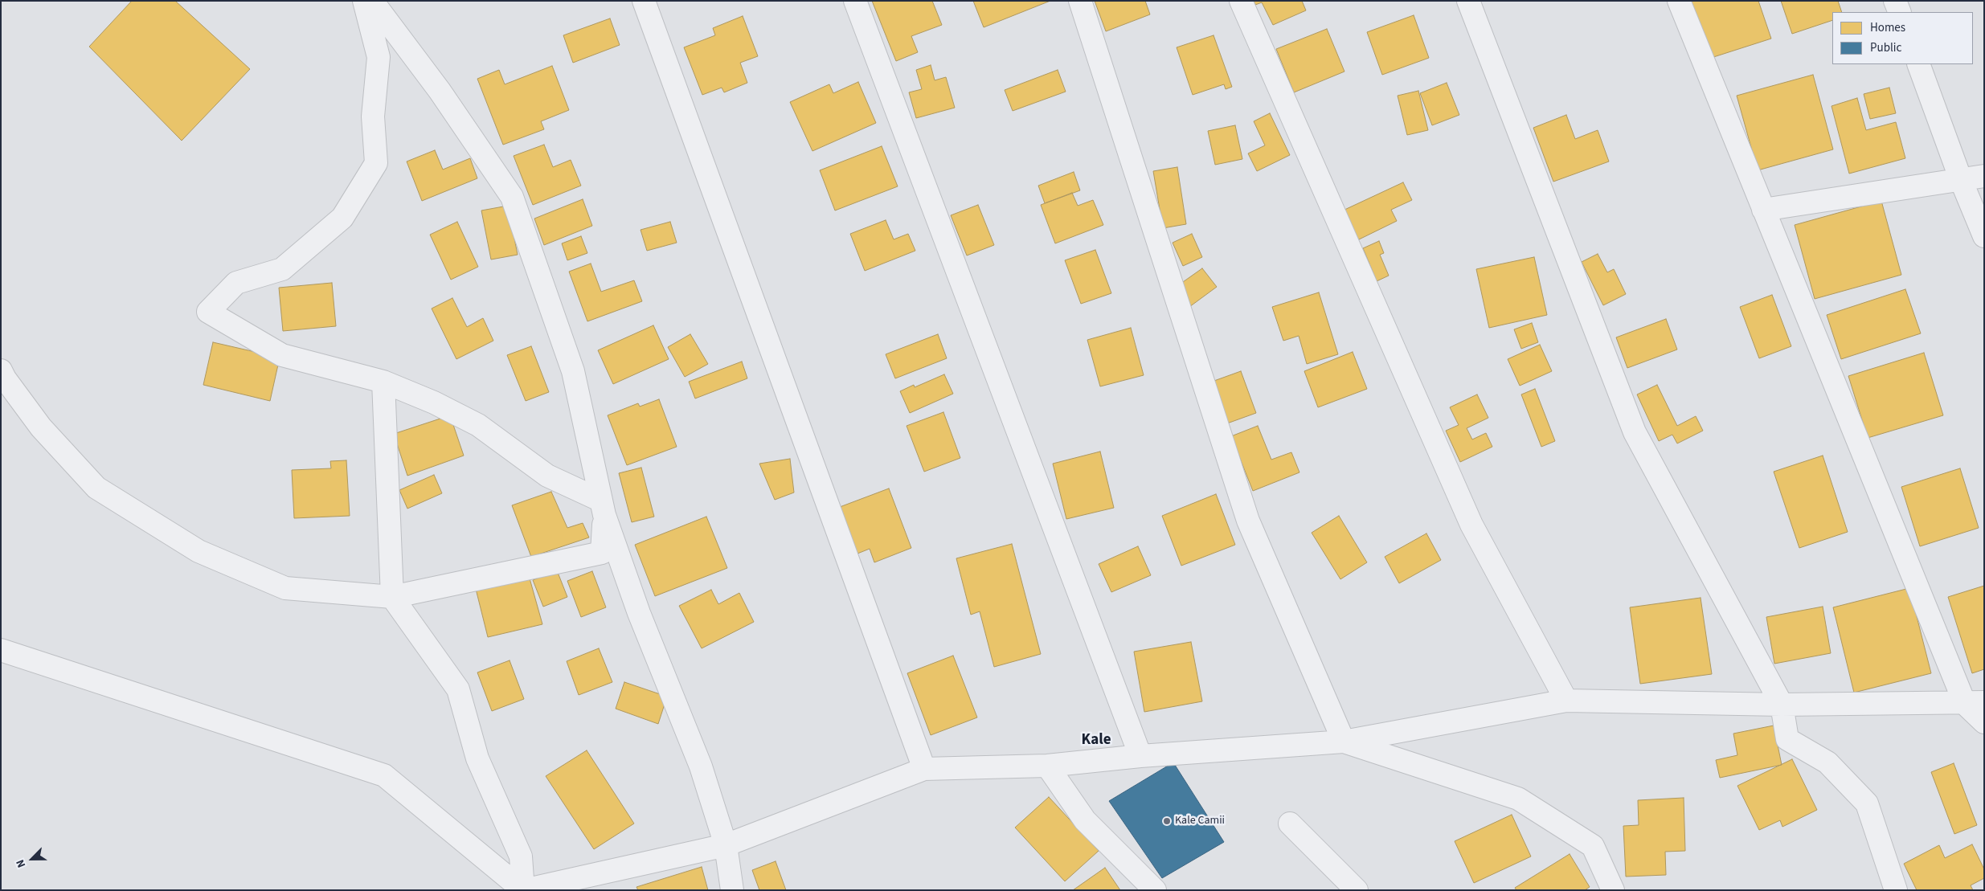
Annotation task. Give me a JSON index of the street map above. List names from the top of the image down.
{
  "districts": ["Kale"],
  "places": ["Kale Camii"],
  "legend": ["Homes", "Public"],
  "north": "bottom left"
}
